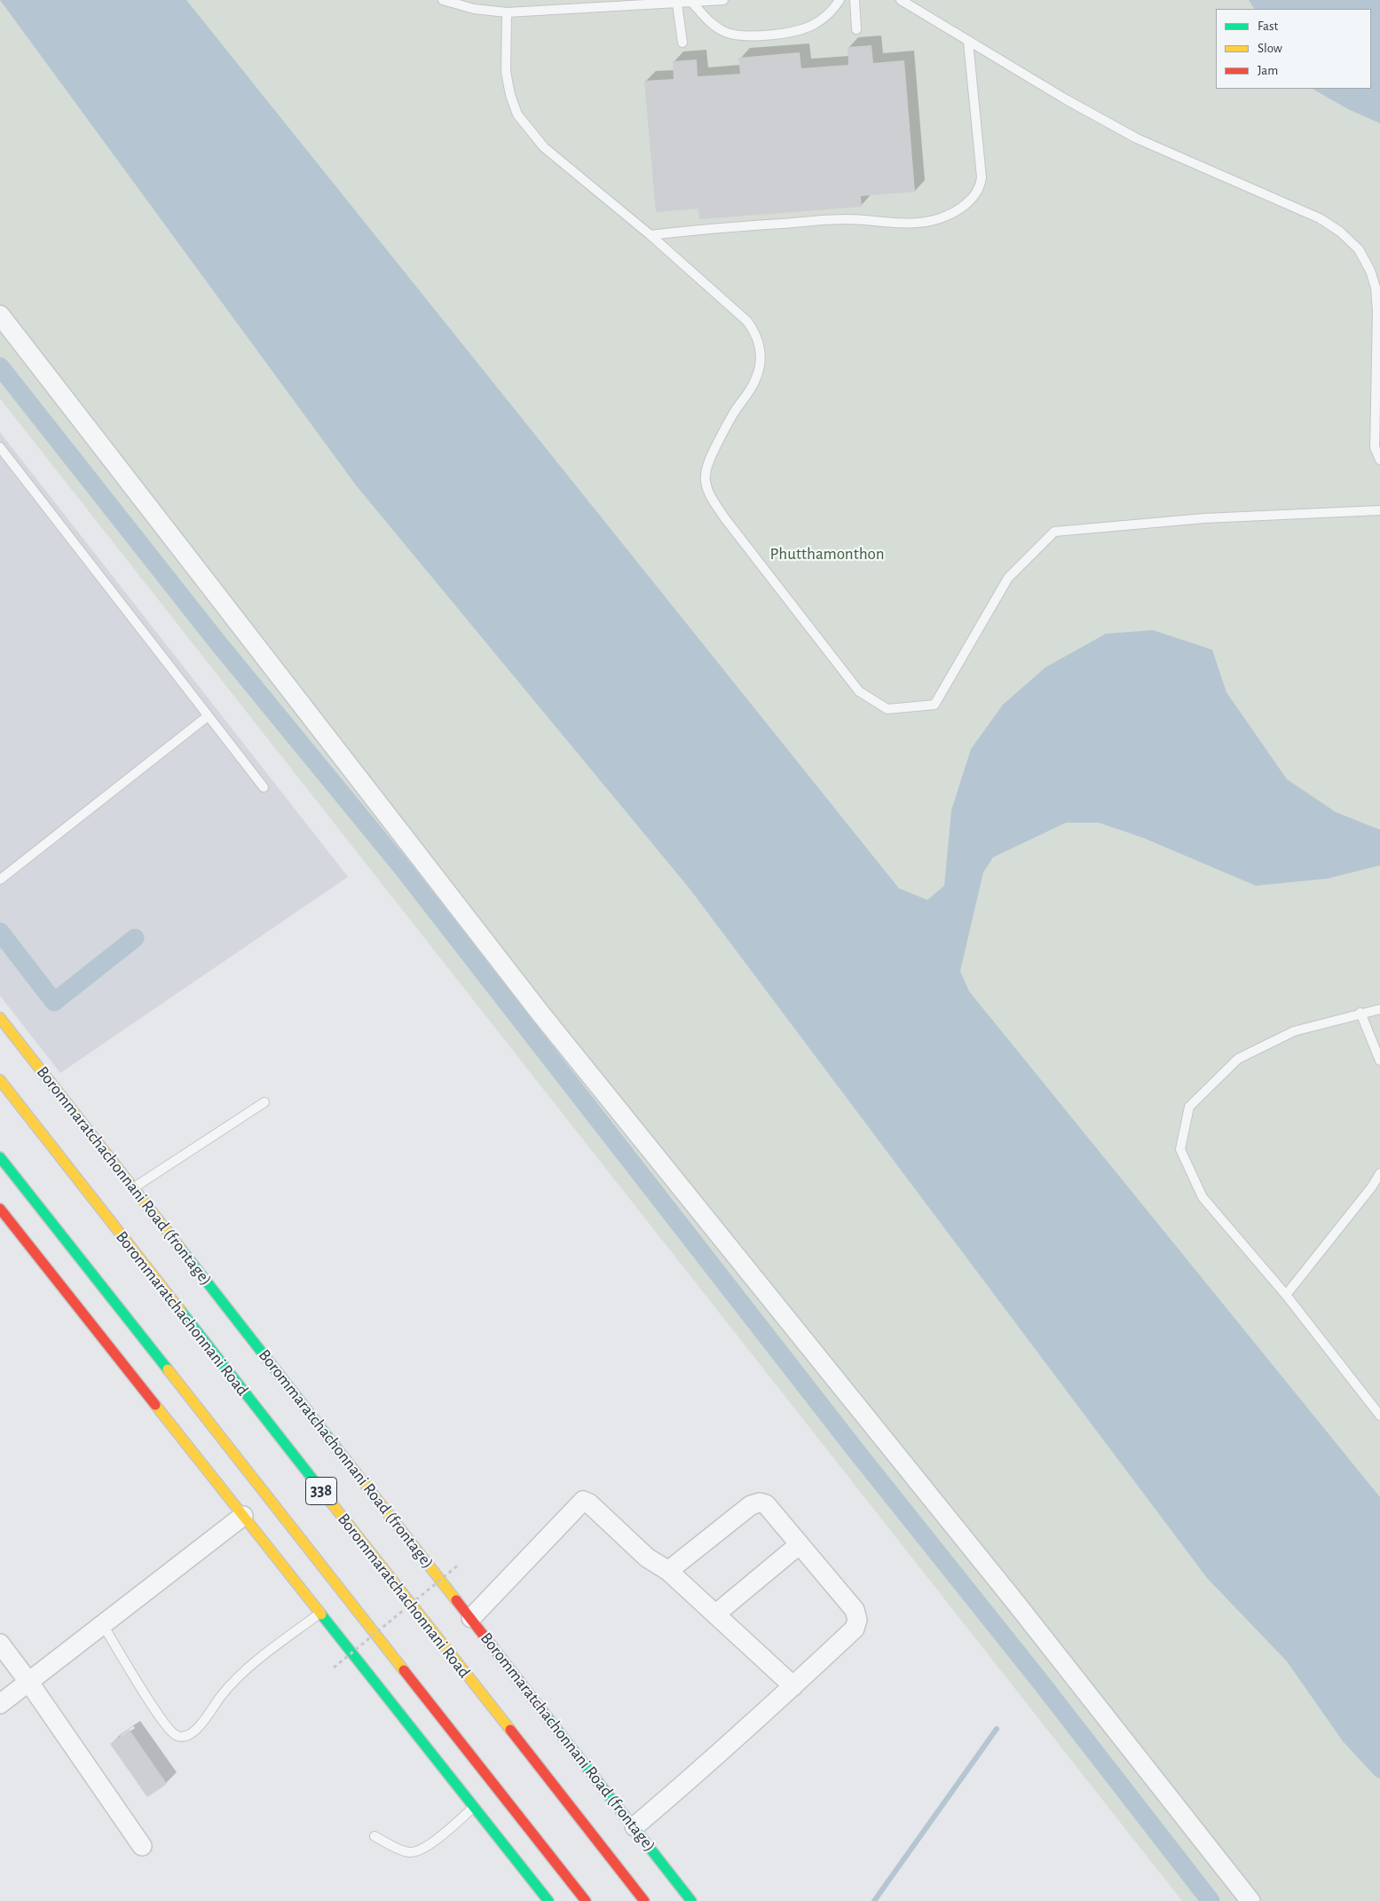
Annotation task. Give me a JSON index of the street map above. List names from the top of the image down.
{
  "streets": {
    "main road": ["Borommaratchachonnani Road (frontage)", "Borommaratchachonnani Road", "338"]
  },
  "parks": ["Phutthamonthon"],
  "legend": ["Fast", "Slow", "Jam"]
}
